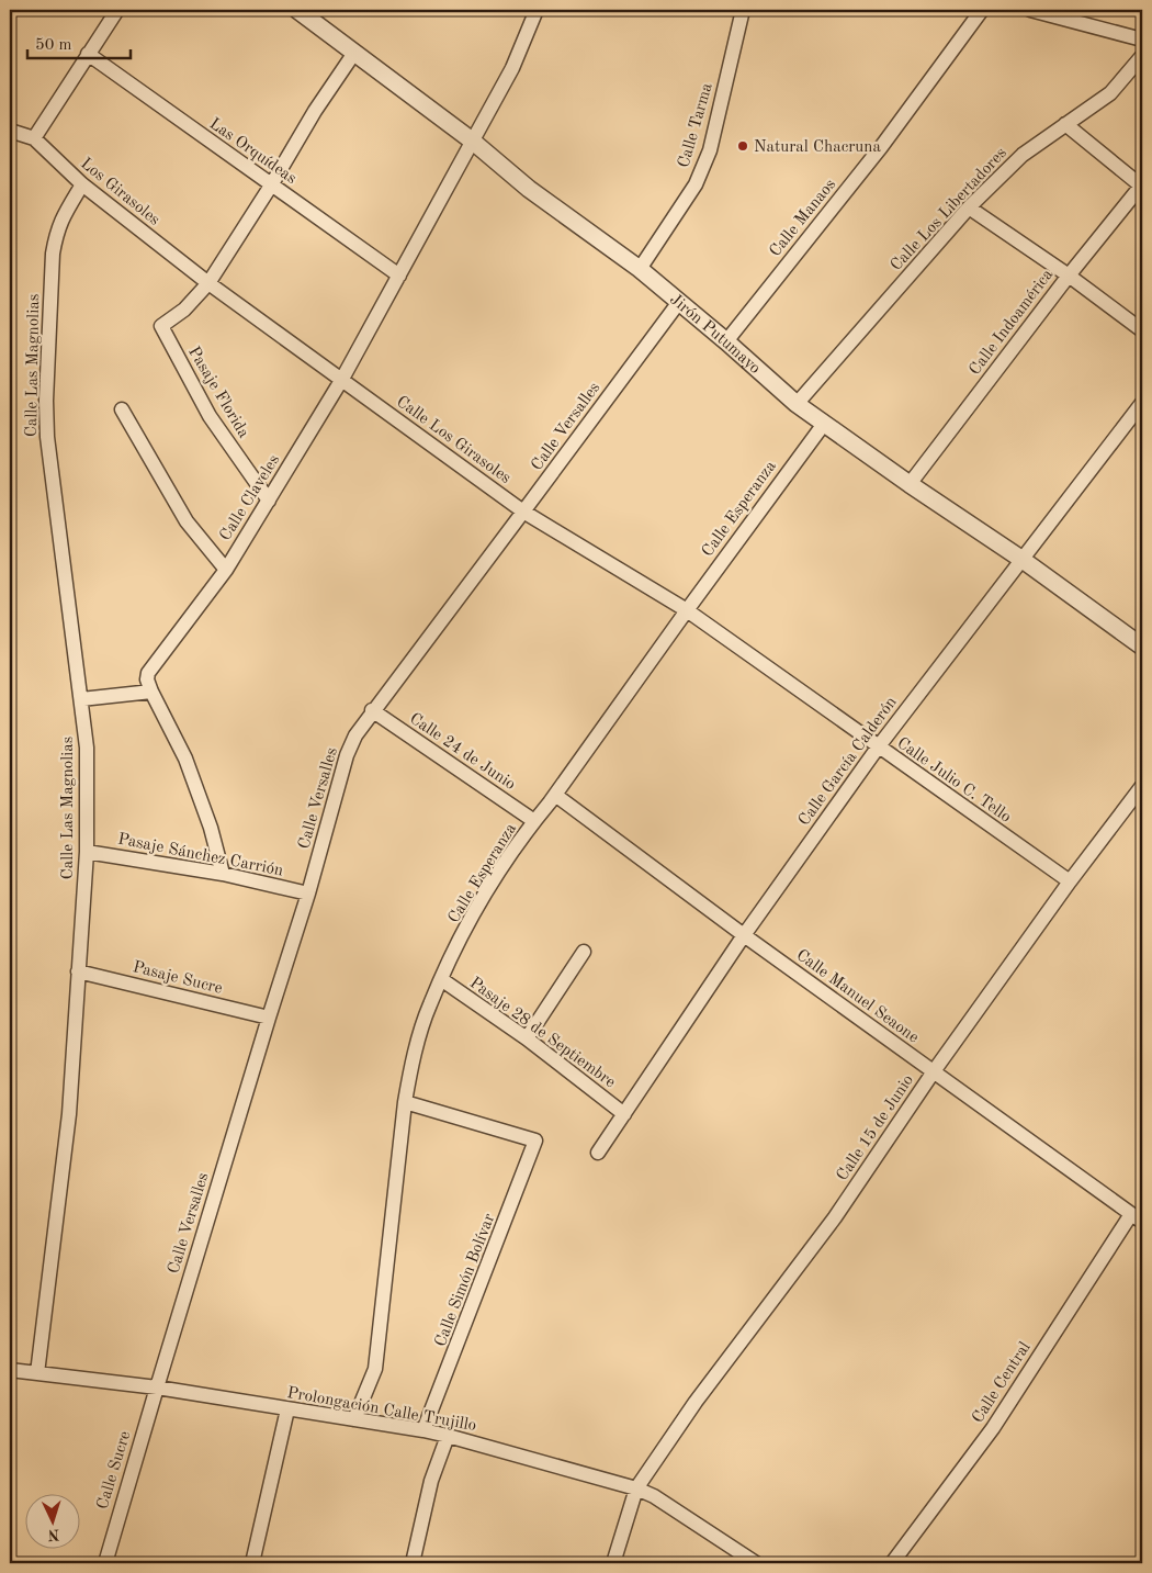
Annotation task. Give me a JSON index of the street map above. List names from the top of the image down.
{
  "streets": {
    "street": [
      "Calle Tarma",
      "Las Orquídeas",
      "Los Girasoles",
      "Calle Los Libertadores",
      "Calle Manaos",
      "Calle Indoamérica",
      "Jirón Putumayo",
      "Calle Las Magnolias",
      "Pasaje Florida",
      "Calle Versalles",
      "Calle Los Girasoles",
      "Calle Claveles",
      "Calle Esperanza",
      "Calle 24 de Junio",
      "Calle García Calderón",
      "Calle Julio C. Tello",
      "Pasaje Sánchez Carrión",
      "Pasaje Sucre",
      "Calle Manuel Seaone",
      "Pasaje 28 de Septiembre",
      "Calle 15 de Junio",
      "Calle Simón Bolívar",
      "Calle Central",
      "Prolongación Calle Trujillo",
      "Calle Sucre"
    ]
  },
  "crossings": [
    ["Calle Tarma", "Jirón Putumayo"],
    ["Las Orquídeas", "Calle Claveles"],
    ["Los Girasoles", "Calle Las Magnolias"],
    ["Los Girasoles", "Pasaje Florida"],
    ["Los Girasoles", "Calle Los Girasoles"],
    ["Calle Los Libertadores", "Jirón Putumayo"],
    ["Calle Manaos", "Jirón Putumayo"],
    ["Calle Indoamérica", "Jirón Putumayo"],
    ["Jirón Putumayo", "Calle Versalles"],
    ["Jirón Putumayo", "Calle Claveles"],
    ["Jirón Putumayo", "Calle Esperanza"],
    ["Jirón Putumayo", "Calle García Calderón"],
    ["Calle Las Magnolias", "Pasaje Sánchez Carrión"],
    ["Calle Las Magnolias", "Pasaje Sucre"],
    ["Calle Las Magnolias", "Prolongación Calle Trujillo"],
    ["Pasaje Florida", "Calle Los Girasoles"],
    ["Pasaje Florida", "Calle Claveles"],
    ["Calle Versalles", "Calle Los Girasoles"],
    ["Calle Versalles", "Calle 24 de Junio"],
    ["Calle Versalles", "Pasaje Sánchez Carrión"],
    ["Calle Versalles", "Pasaje Sucre"],
    ["Calle Versalles", "Prolongación Calle Trujillo"],
    ["Calle Versalles", "Calle Sucre"],
    ["Calle Los Girasoles", "Calle Claveles"],
    ["Calle Los Girasoles", "Calle Esperanza"],
    ["Calle Los Girasoles", "Calle Julio C. Tello"],
    ["Calle Esperanza", "Calle 24 de Junio"],
    ["Calle Esperanza", "Calle Julio C. Tello"],
    ["Calle Esperanza", "Calle Manuel Seaone"],
    ["Calle Esperanza", "Pasaje 28 de Septiembre"],
    ["Calle Esperanza", "Calle Simón Bolívar"],
    ["Calle Esperanza", "Prolongación Calle Trujillo"],
    ["Calle García Calderón", "Calle Julio C. Tello"],
    ["Calle García Calderón", "Calle Manuel Seaone"],
    ["Calle García Calderón", "Pasaje 28 de Septiembre"],
    ["Calle Julio C. Tello", "Calle 15 de Junio"],
    ["Calle Manuel Seaone", "Calle 15 de Junio"],
    ["Calle Manuel Seaone", "Calle Central"],
    ["Calle 15 de Junio", "Prolongación Calle Trujillo"],
    ["Calle Simón Bolívar", "Prolongación Calle Trujillo"],
    ["Prolongación Calle Trujillo", "Calle Sucre"]
  ],
  "places": ["Natural Chacruna"],
  "scale_bar": "50 m",
  "north": "bottom"
}
